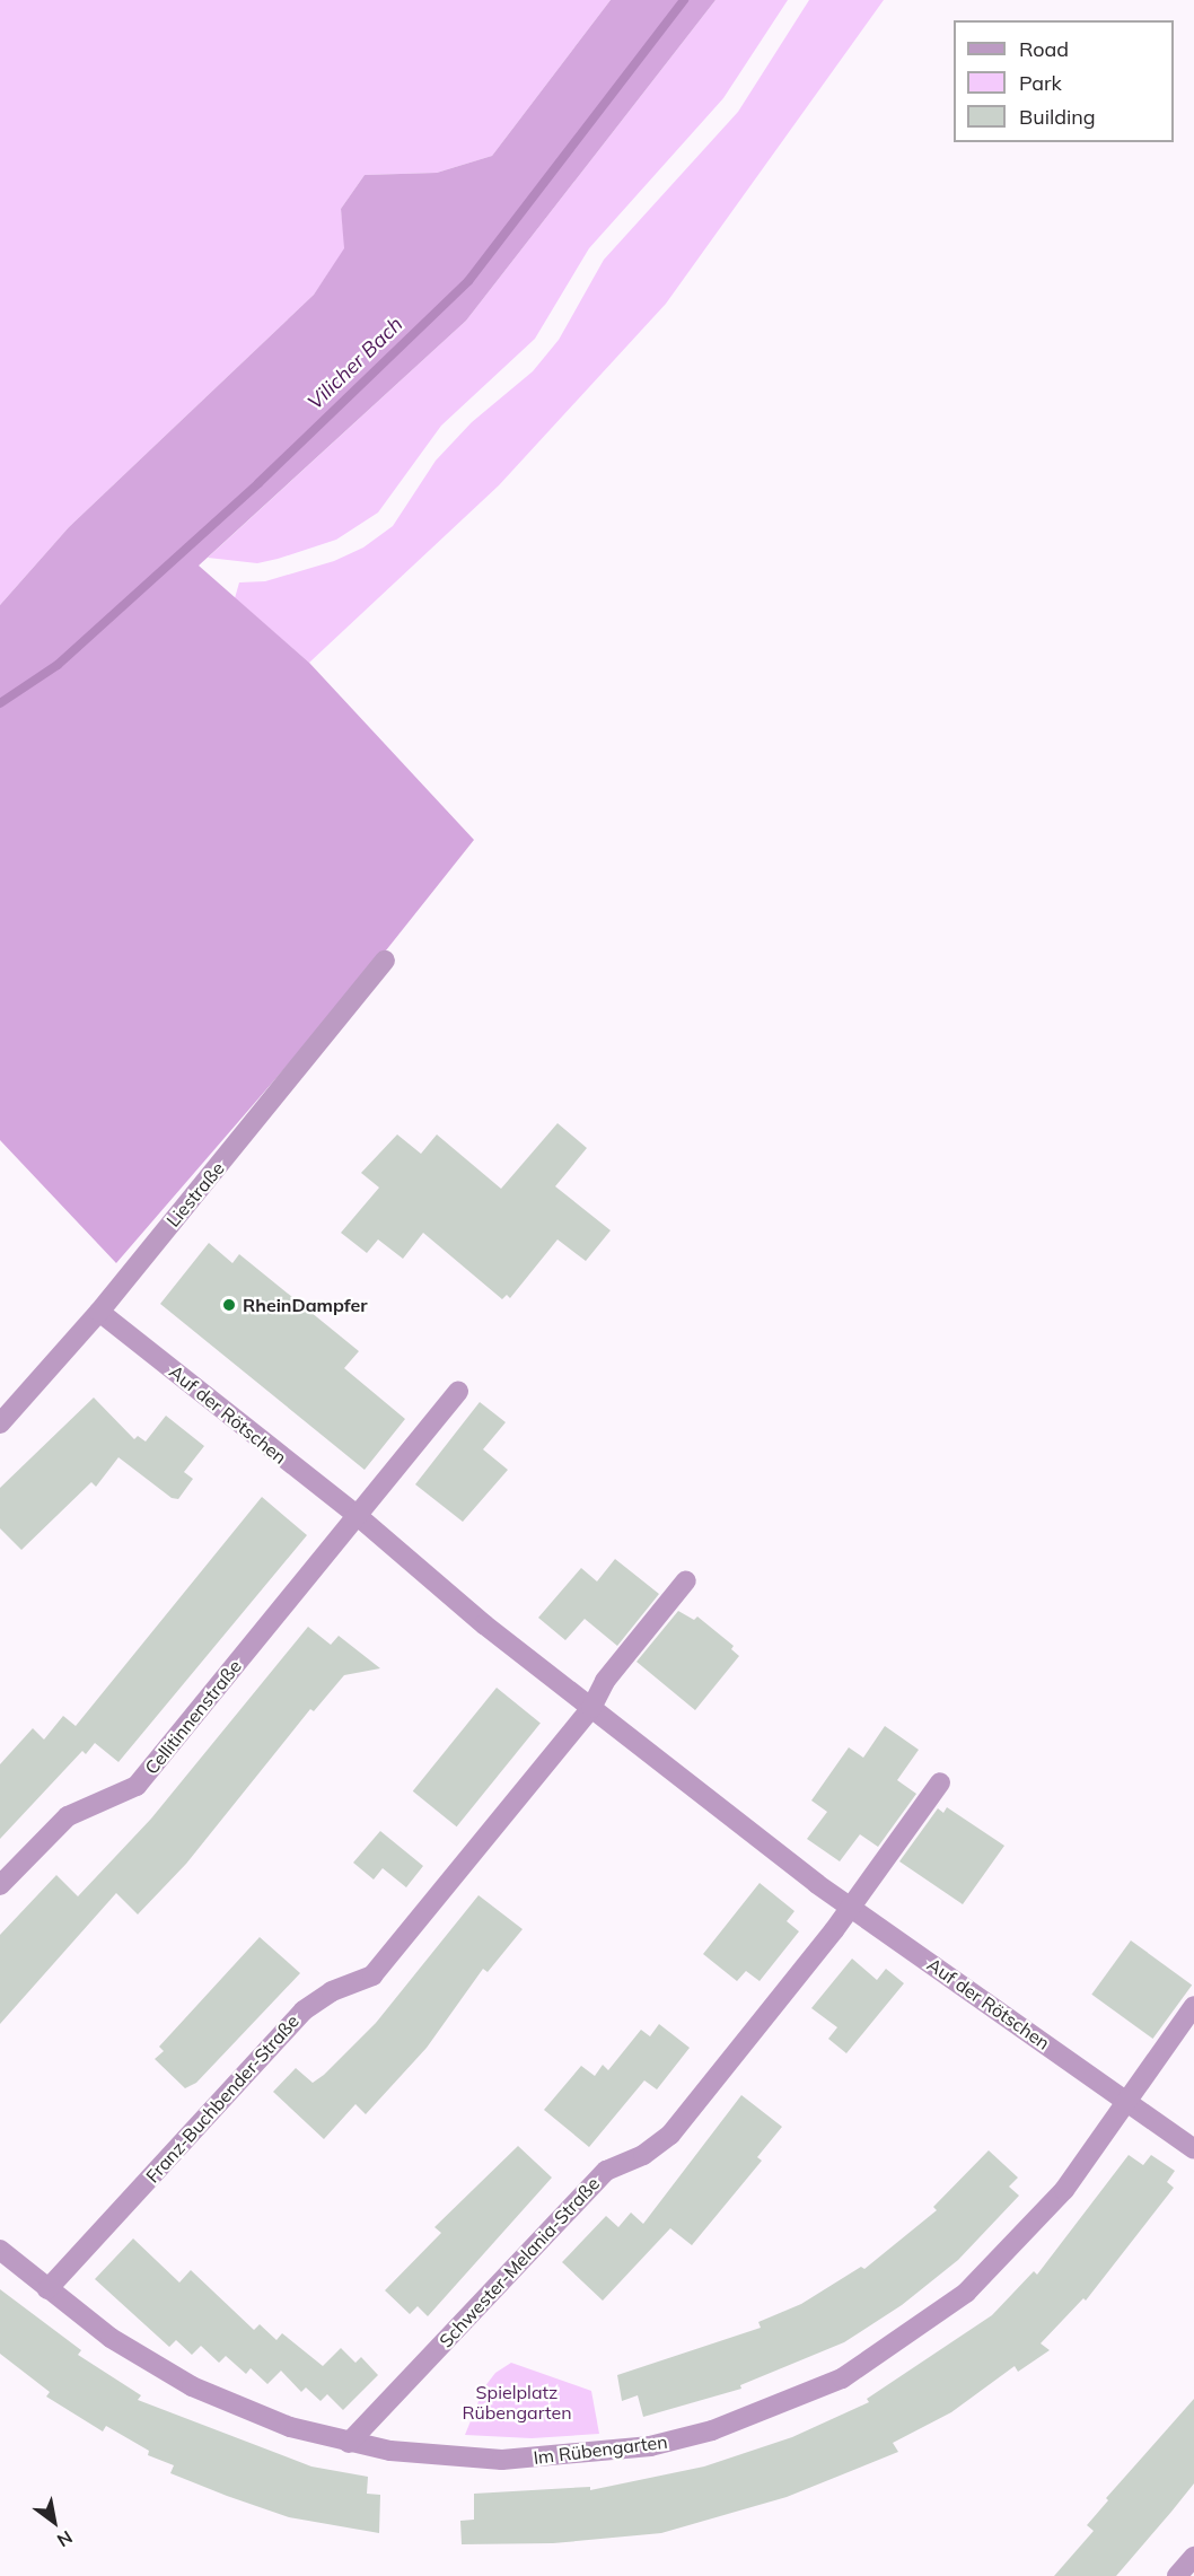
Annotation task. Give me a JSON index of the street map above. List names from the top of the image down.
{
  "streets": {
    "street": [
      "Liestraße",
      "Auf der Rötschen",
      "Cellitinnenstraße",
      "Franz-Buchbender-Straße",
      "Schwester-Melania-Straße",
      "Im Rübengarten"
    ]
  },
  "crossings": [
    ["Liestraße", "Auf der Rötschen"],
    ["Auf der Rötschen", "Cellitinnenstraße"],
    ["Auf der Rötschen", "Franz-Buchbender-Straße"],
    ["Auf der Rötschen", "Schwester-Melania-Straße"],
    ["Auf der Rötschen", "Im Rübengarten"],
    ["Franz-Buchbender-Straße", "Im Rübengarten"],
    ["Schwester-Melania-Straße", "Im Rübengarten"]
  ],
  "water": ["Vilicher Bach"],
  "parks": ["Spielplatz Rübengarten"],
  "places": ["RheinDampfer"],
  "legend": ["Road", "Park", "Building"],
  "north": "bottom right"
}
